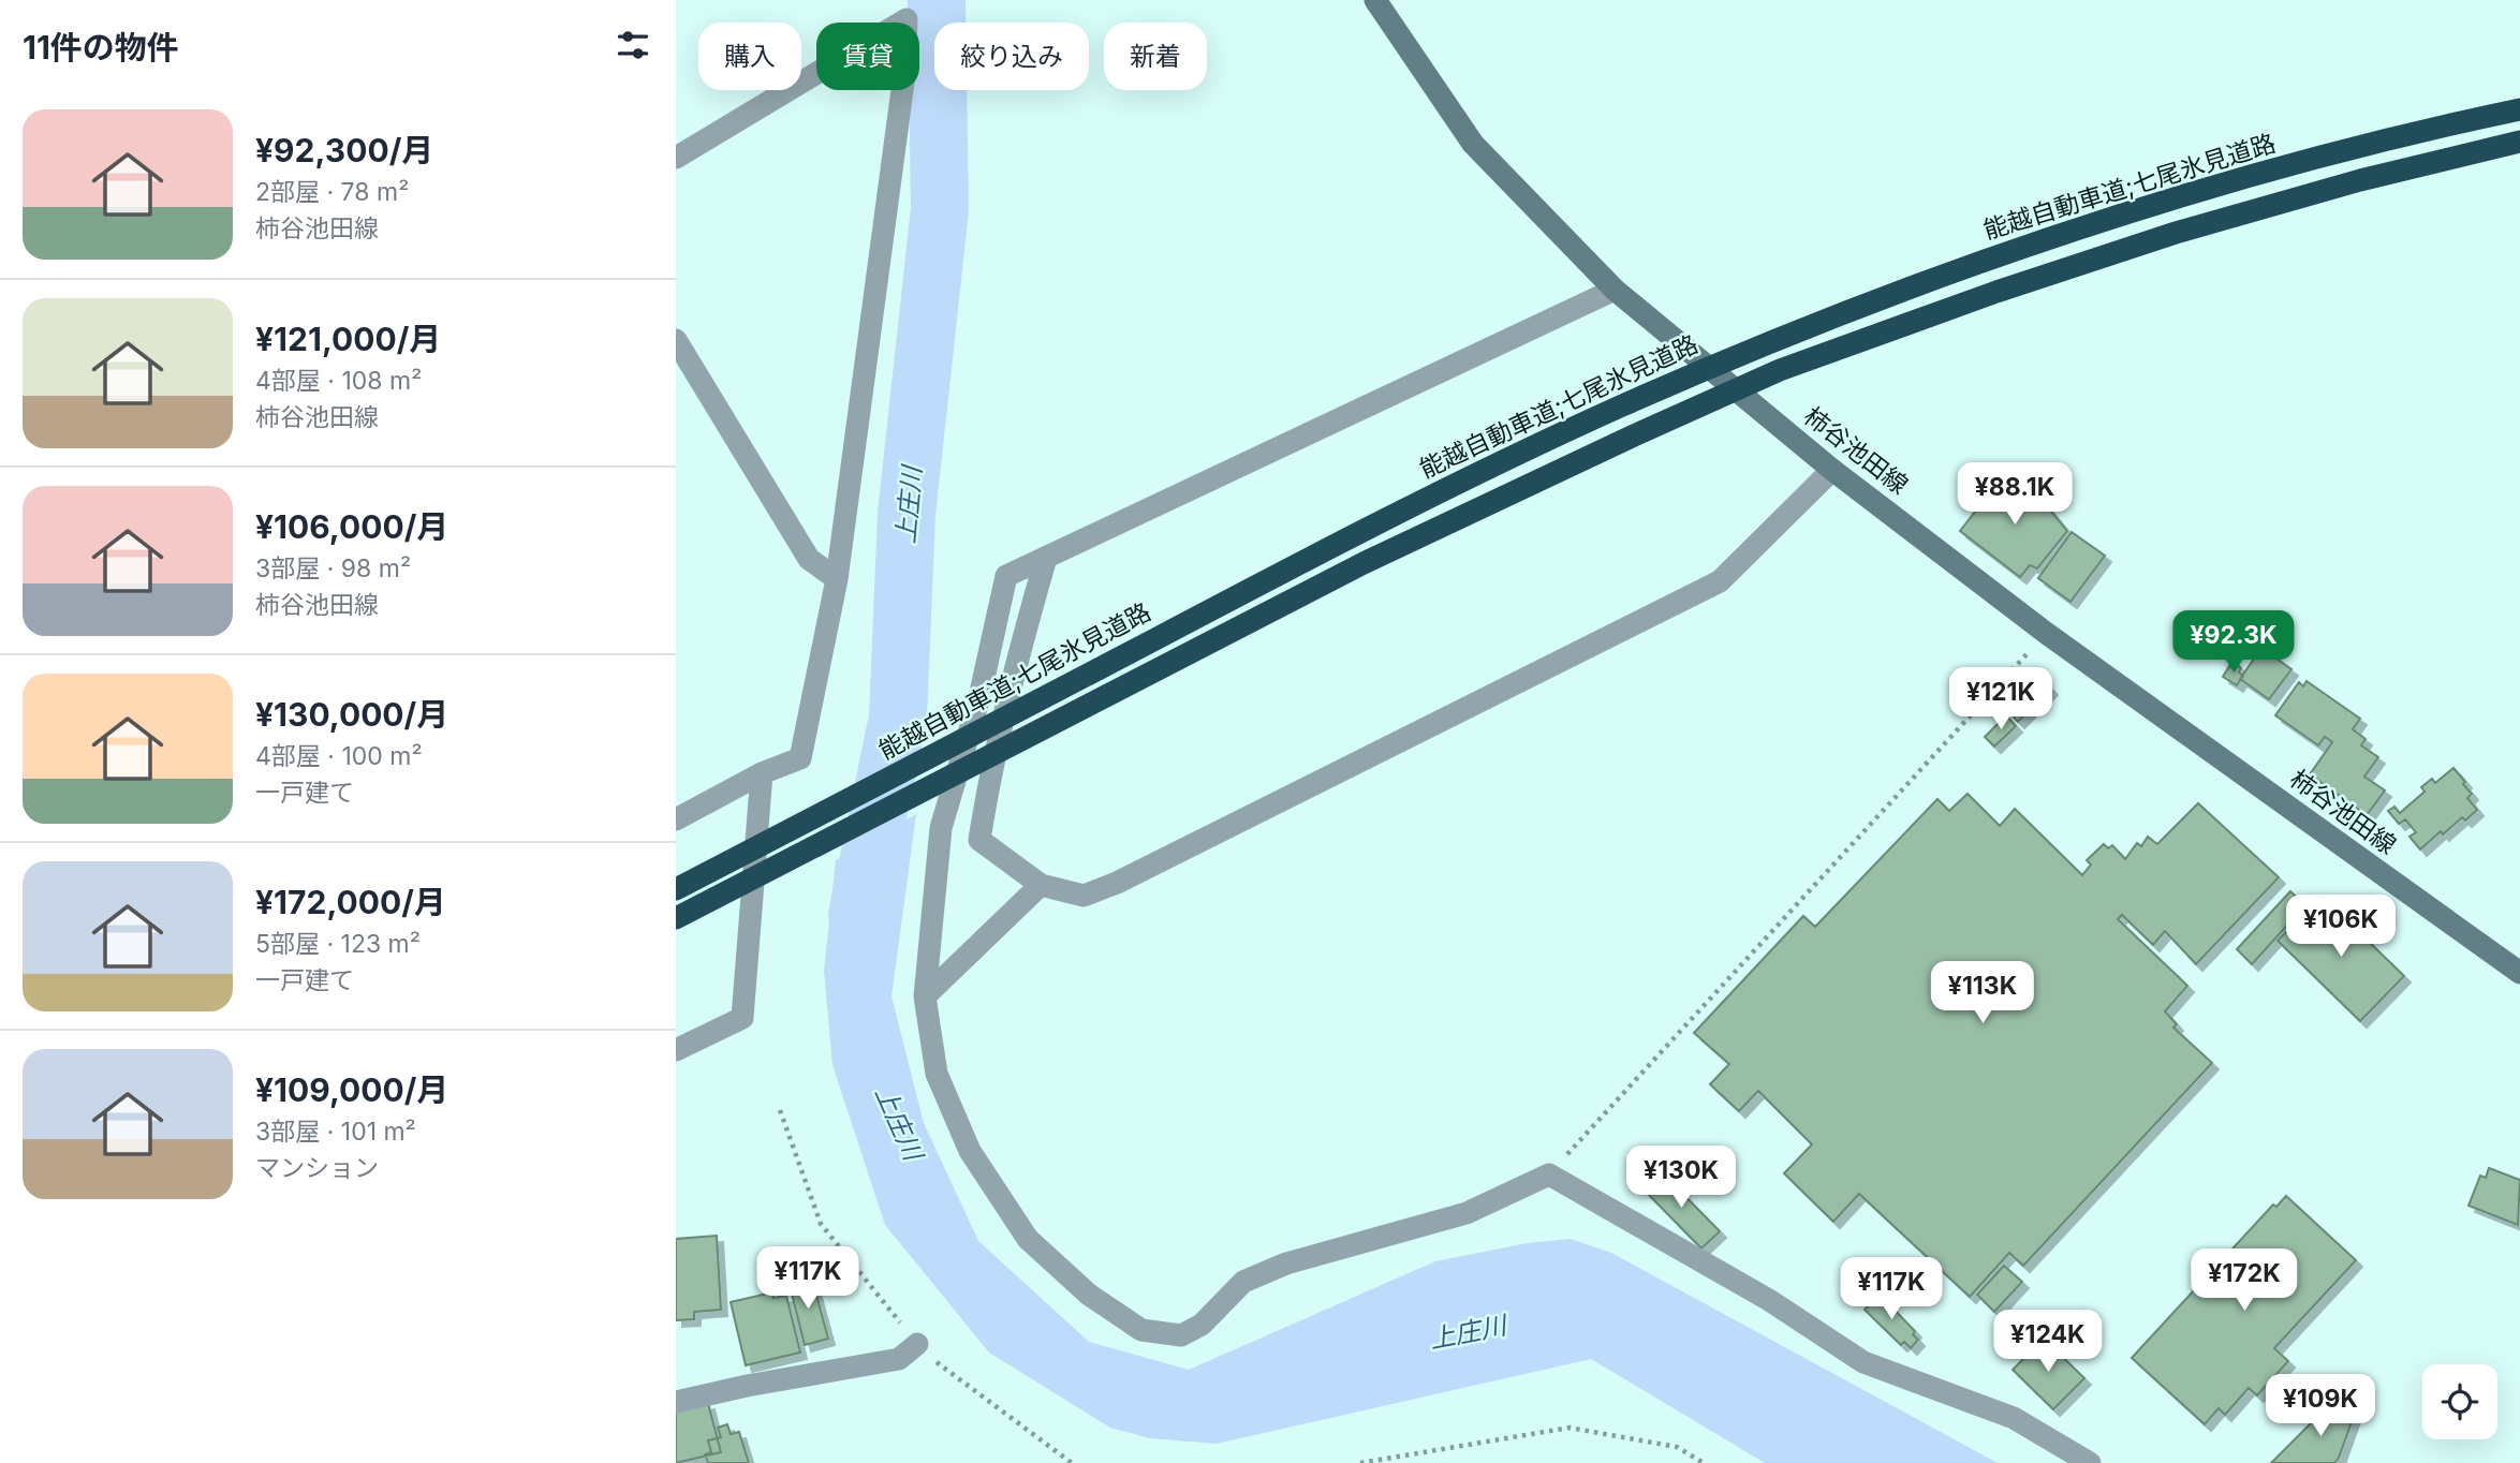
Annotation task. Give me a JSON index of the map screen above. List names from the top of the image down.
{
  "streets": {
    "highway": ["能越自動車道;七尾氷見道路"],
    "main road": ["柿谷池田線"]
  },
  "water": ["上庄川"],
  "page": {
    "heading": "11件の物件",
    "chip": [
      "購入",
      "賃貸",
      "絞り込み",
      "新着"
    ],
    "list": [
      {
        "name": "¥92,300/月",
        "note": "2部屋 · 78 m² · 柿谷池田線"
      },
      {
        "name": "¥121,000/月",
        "note": "4部屋 · 108 m² · 柿谷池田線"
      },
      {
        "name": "¥106,000/月",
        "note": "3部屋 · 98 m² · 柿谷池田線"
      },
      {
        "name": "¥130,000/月",
        "note": "4部屋 · 100 m² · 一戸建て"
      },
      {
        "name": "¥172,000/月",
        "note": "5部屋 · 123 m² · 一戸建て"
      },
      {
        "name": "¥109,000/月",
        "note": "3部屋 · 101 m² · マンション"
      }
    ],
    "price": [
      "¥88.1K",
      "¥92.3K",
      "¥121K",
      "¥106K",
      "¥113K",
      "¥130K",
      "¥117K",
      "¥172K",
      "¥117K",
      "¥124K",
      "¥109K"
    ]
  }
}
